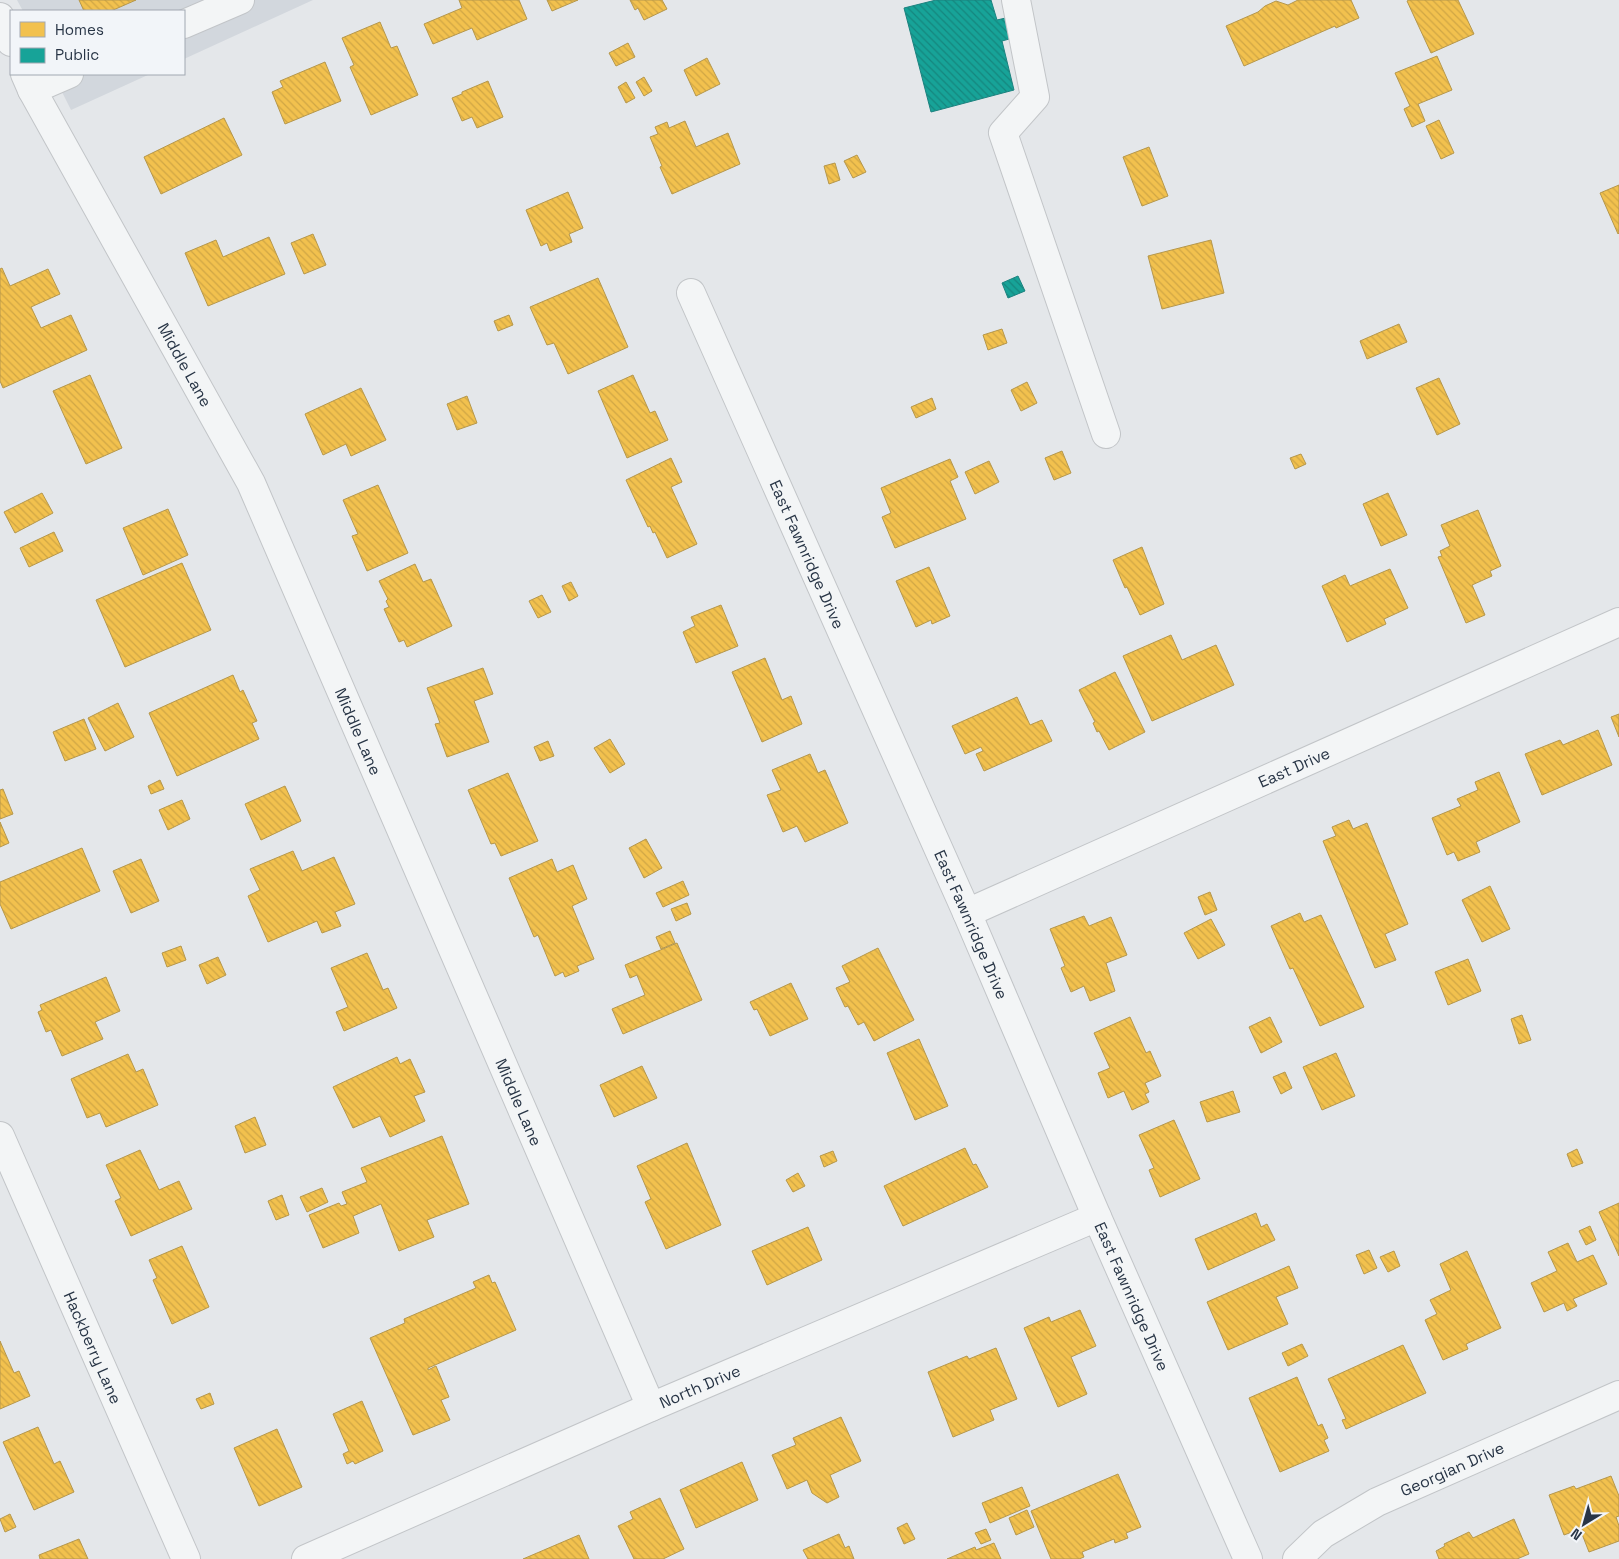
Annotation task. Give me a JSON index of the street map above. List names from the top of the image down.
{
  "streets": {
    "street": [
      "Middle Lane",
      "East Fawnridge Drive",
      "East Drive",
      "Hackberry Lane",
      "North Drive",
      "Georgian Drive"
    ]
  },
  "crossings": [
    ["Middle Lane", "North Drive"],
    ["East Fawnridge Drive", "East Drive"],
    ["East Fawnridge Drive", "North Drive"]
  ],
  "legend": ["Homes", "Public"],
  "north": "bottom left"
}
